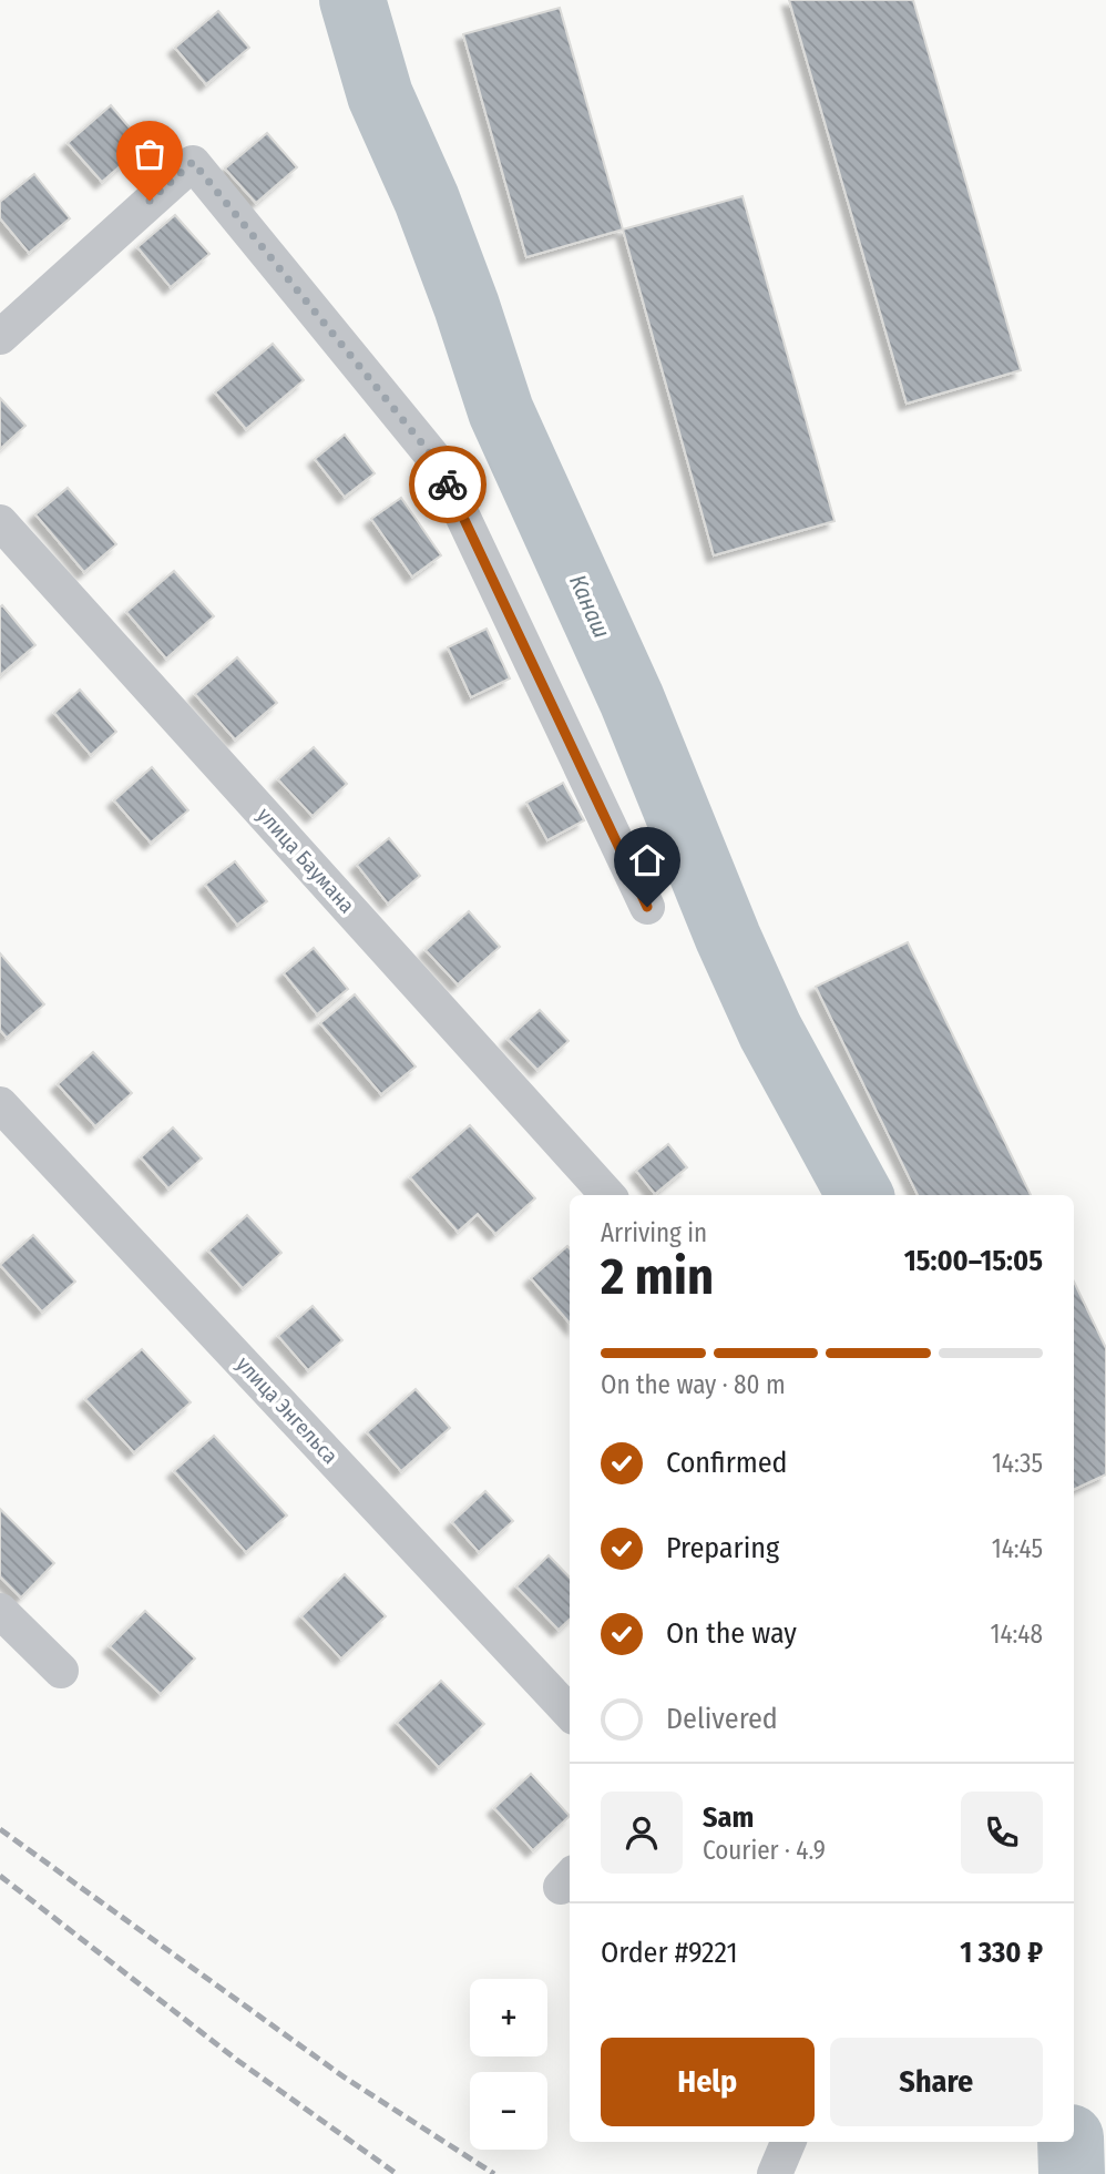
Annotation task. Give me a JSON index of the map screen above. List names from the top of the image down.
{
  "streets": {
    "street": ["улица Баумана", "улица Энгельса"]
  },
  "water": ["Канаш"],
  "page": {
    "heading": ["2 min", "Arriving in", "15:00–15:05"],
    "panel": [
      "Sam",
      "Courier · 4.9",
      "Order #9221",
      "1 330 ₽"
    ],
    "bar": "On the way · 80 m",
    "list": [
      ["Confirmed", "14:35"],
      ["Preparing", "14:45"],
      ["On the way", "14:48"],
      "Delivered"
    ],
    "map_buttons": ["+", "−"],
    "buttons": ["Help", "Share"]
  }
}
